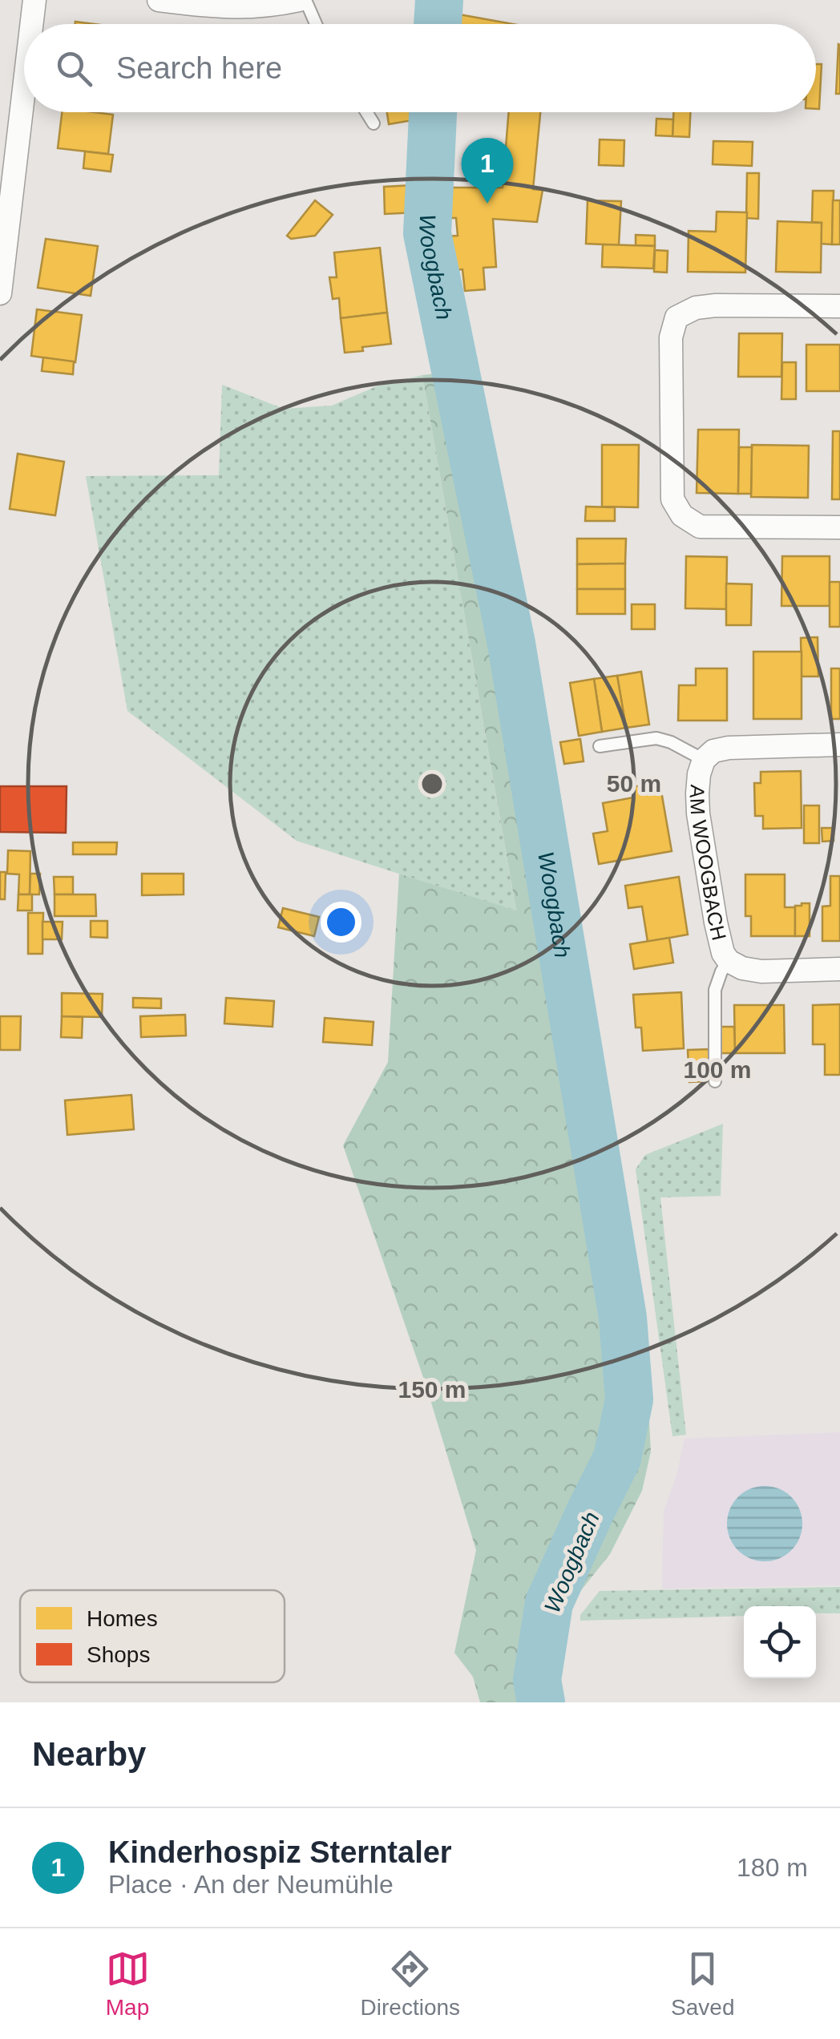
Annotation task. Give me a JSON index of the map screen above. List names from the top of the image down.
{
  "streets": {
    "street": ["AM WOOGBACH"]
  },
  "water": ["Woogbach"],
  "legend": ["Homes", "Shops"],
  "page": {
    "search": "Search here",
    "pins": "1",
    "heading": "Nearby",
    "list": [
      {
        "mark": "1",
        "name": "Kinderhospiz Sterntaler",
        "note": "Place · An der Neumühle",
        "value": "180 m"
      }
    ],
    "nav": ["Map", "Directions", "Saved"]
  },
  "rings": ["50 m", "100 m", "150 m"]
}
